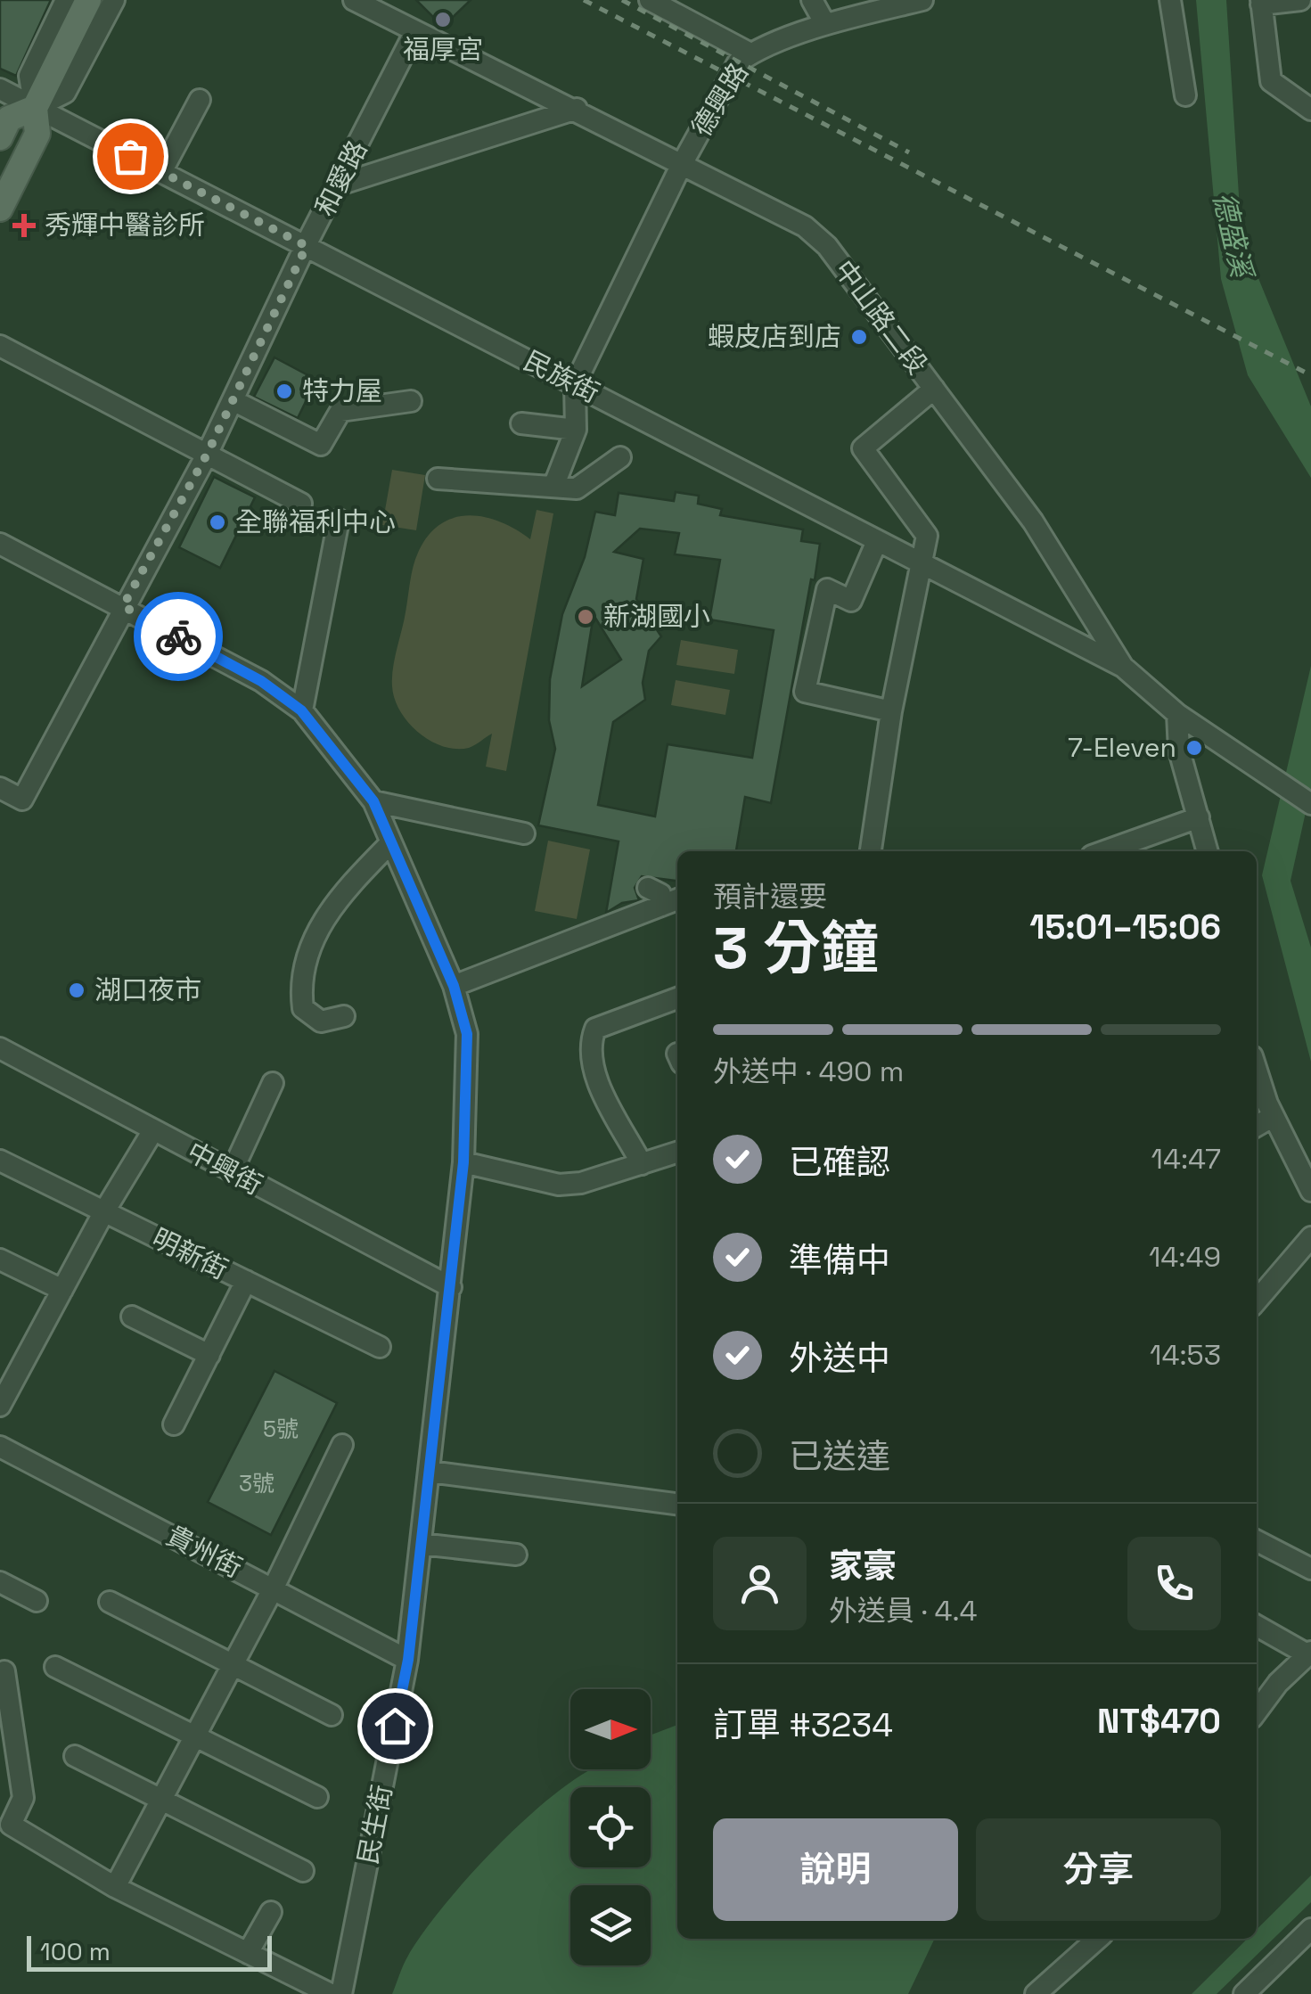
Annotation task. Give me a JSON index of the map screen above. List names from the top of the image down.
{
  "streets": {
    "street": [
      "德興路",
      "和愛路",
      "中山路二段",
      "民族街",
      "中興街",
      "明新街",
      "貴州街",
      "民生街"
    ]
  },
  "crossings": [
    ["德興路", "中山路二段"],
    ["德興路", "民族街"],
    ["和愛路", "中山路二段"],
    ["和愛路", "民族街"],
    ["和愛路", "民生街"],
    ["中山路二段", "民族街"],
    ["中興街", "民生街"],
    ["貴州街", "民生街"]
  ],
  "water": ["德盛溪"],
  "places": {
    "other": [
      "福厚宮",
      "蝦皮店到店",
      "特力屋",
      "全聯福利中心",
      "新湖國小",
      "7-Eleven",
      "湖口夜市"
    ],
    "health": ["秀輝中醫診所"]
  },
  "house_numbers": ["5號", "3號"],
  "scale_bar": "100 m",
  "north": "right",
  "page": {
    "heading": ["3 分鐘", "預計還要", "15:01–15:06"],
    "panel": [
      "家豪",
      "外送員 · 4.4",
      "訂單 #3234",
      "NT$470"
    ],
    "bar": "外送中 · 490 m",
    "list": [
      ["已確認", "14:47"],
      ["準備中", "14:49"],
      ["外送中", "14:53"],
      "已送達"
    ],
    "buttons": ["說明", "分享"],
    "scale": "100 m"
  }
}
